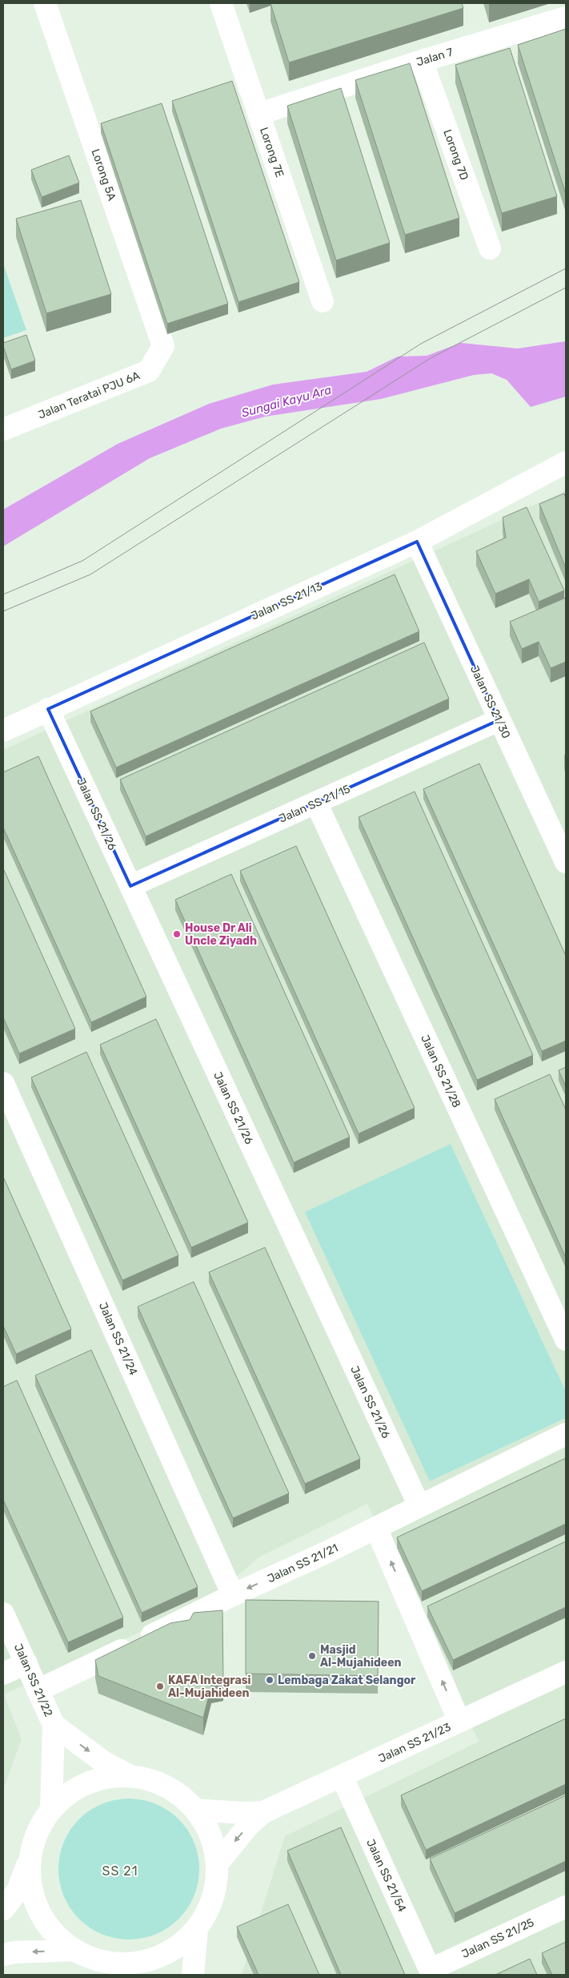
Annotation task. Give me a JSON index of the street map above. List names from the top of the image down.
{
  "streets": {
    "street": [
      "Jalan 7",
      "Lorong 7E",
      "Lorong 7D",
      "Lorong 5A",
      "Jalan Teratai PJU 6A",
      "Jalan SS 21/13",
      "Jalan SS 21/30",
      "Jalan SS 21/15",
      "Jalan SS 21/26",
      "Jalan SS 21/28",
      "Jalan SS 21/24",
      "Jalan SS 21/21",
      "Jalan SS 21/22",
      "Jalan SS 21/23",
      "Jalan SS 21/54",
      "Jalan SS 21/25"
    ]
  },
  "crossings": [
    ["Jalan 7", "Lorong 7E"],
    ["Jalan 7", "Lorong 7D"],
    ["Lorong 5A", "Jalan Teratai PJU 6A"],
    ["Jalan SS 21/13", "Jalan SS 21/30"],
    ["Jalan SS 21/13", "Jalan SS 21/26"],
    ["Jalan SS 21/30", "Jalan SS 21/15"],
    ["Jalan SS 21/15", "Jalan SS 21/26"],
    ["Jalan SS 21/15", "Jalan SS 21/28"],
    ["Jalan SS 21/26", "Jalan SS 21/21"],
    ["Jalan SS 21/24", "Jalan SS 21/21"],
    ["Jalan SS 21/21", "Jalan SS 21/22"],
    ["Jalan SS 21/23", "Jalan SS 21/54"],
    ["Jalan SS 21/54", "Jalan SS 21/25"]
  ],
  "districts": ["SS 21"],
  "water": ["Sungai Kayu Ara"],
  "places": [
    "House Dr Ali Uncle Ziyadh",
    "Masjid Al-Mujahideen",
    "Lembaga Zakat Selangor",
    "KAFA Integrasi Al-Mujahideen"
  ]
}
